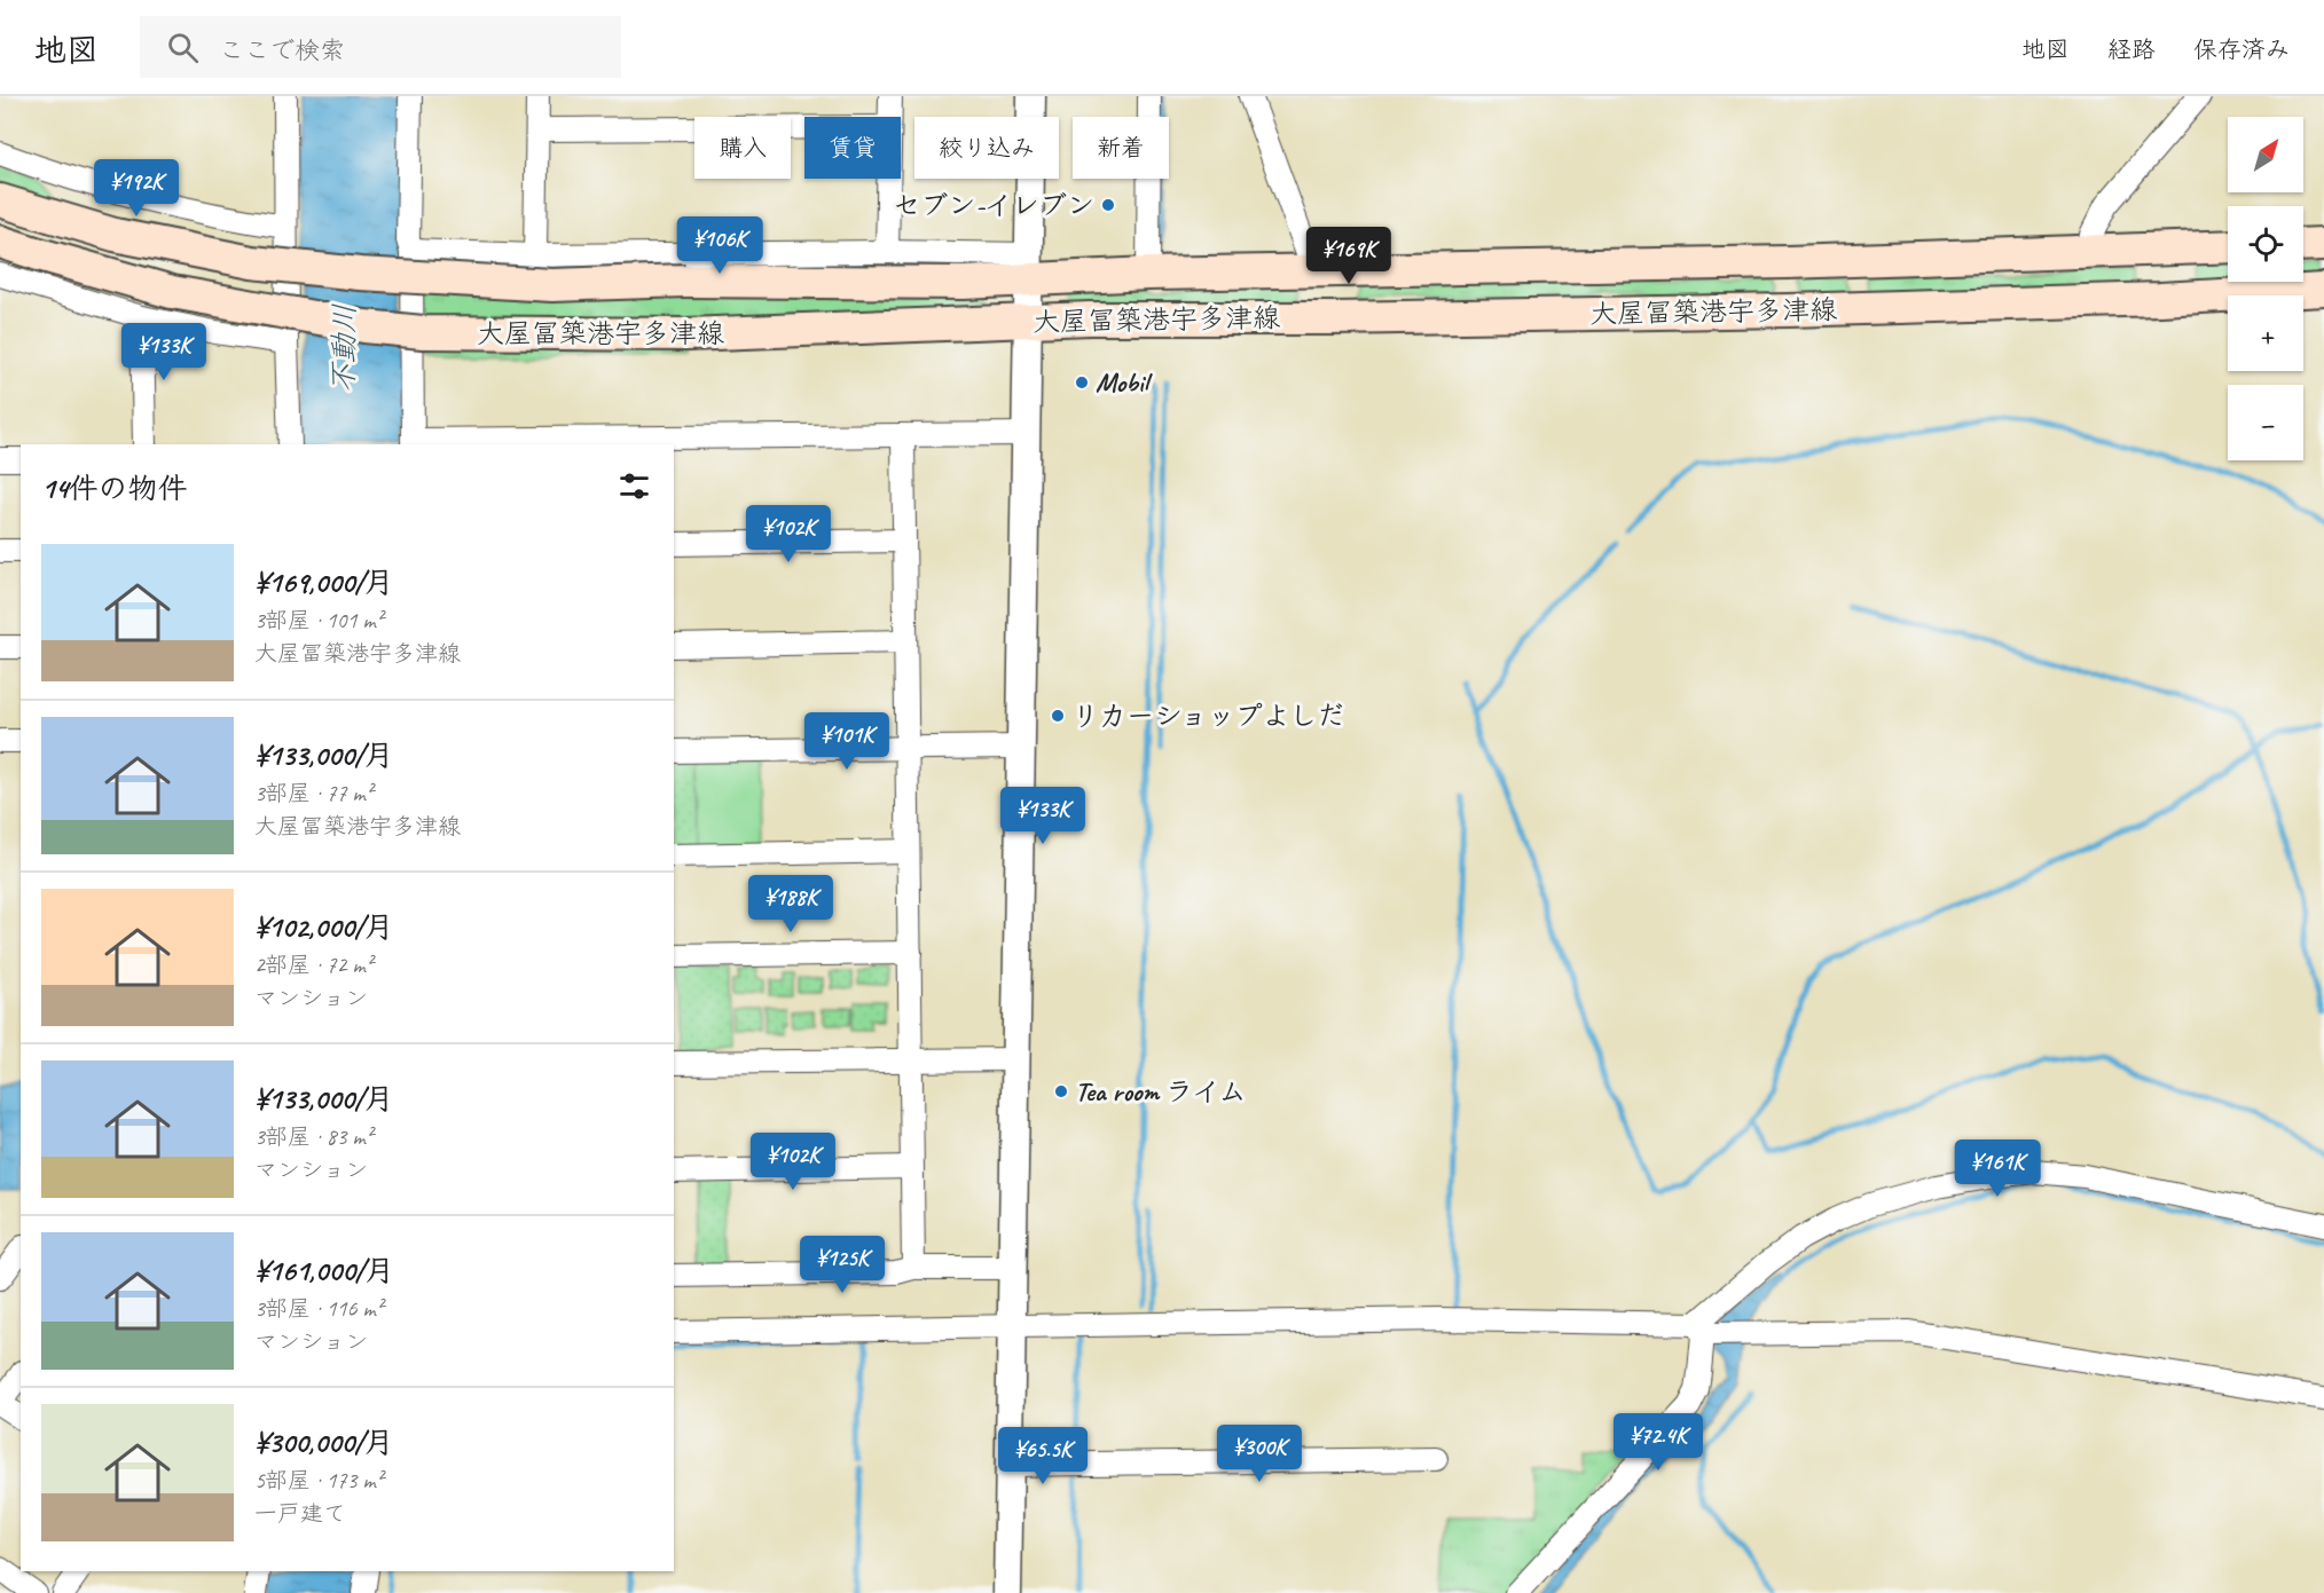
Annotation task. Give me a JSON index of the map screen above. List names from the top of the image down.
{
  "streets": {
    "main road": ["大屋冨築港宇多津線"]
  },
  "water": ["不動川"],
  "places": [
    "セブン-イレブン",
    "Mobil",
    "リカーショップよしだ",
    "Tea room ライム"
  ],
  "north": "top right",
  "page": {
    "header": "地図",
    "search": "ここで検索",
    "nav": ["地図", "経路", "保存済み"],
    "map_buttons": ["+", "−"],
    "chip": [
      "購入",
      "賃貸",
      "絞り込み",
      "新着"
    ],
    "price": [
      "¥192K",
      "¥106K",
      "¥169K",
      "¥133K",
      "¥102K",
      "¥101K",
      "¥133K",
      "¥188K",
      "¥102K",
      "¥161K",
      "¥125K",
      "¥72.4K",
      "¥300K",
      "¥65.5K"
    ],
    "heading": "14件の物件",
    "list": [
      {
        "name": "¥169,000/月",
        "note": "3部屋 · 101 m² · 大屋冨築港宇多津線"
      },
      {
        "name": "¥133,000/月",
        "note": "3部屋 · 77 m² · 大屋冨築港宇多津線"
      },
      {
        "name": "¥102,000/月",
        "note": "2部屋 · 72 m² · マンション"
      },
      {
        "name": "¥133,000/月",
        "note": "3部屋 · 83 m² · マンション"
      },
      {
        "name": "¥161,000/月",
        "note": "3部屋 · 116 m² · マンション"
      },
      {
        "name": "¥300,000/月",
        "note": "5部屋 · 173 m² · 一戸建て"
      }
    ]
  }
}
